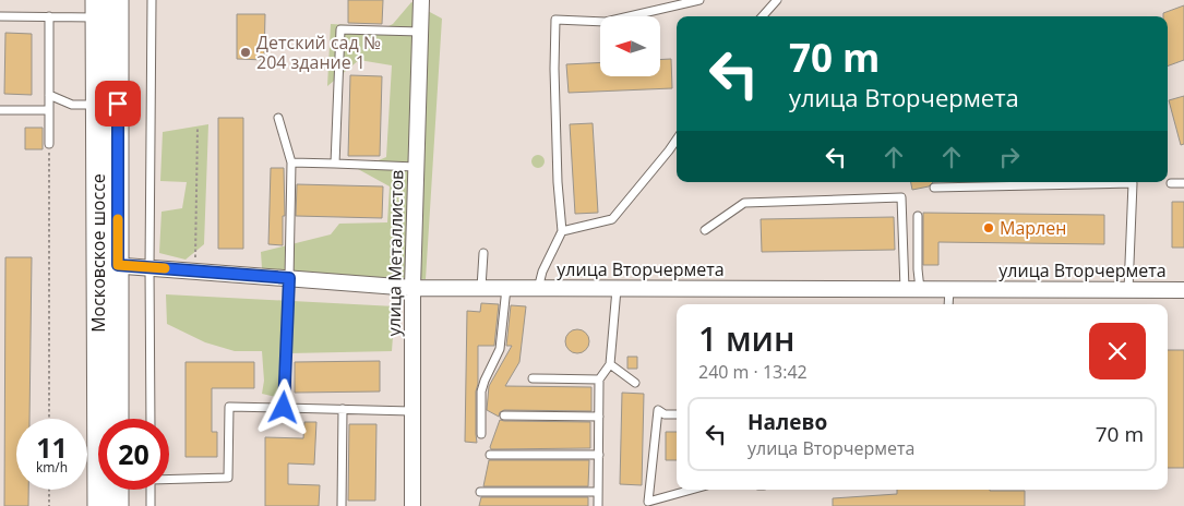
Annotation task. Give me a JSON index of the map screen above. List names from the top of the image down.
{
  "streets": {
    "main road": ["Московское шоссе"],
    "street": ["улица Металлистов", "улица Вторчермета"]
  },
  "crossings": [
    ["Московское шоссе", "улица Вторчермета"],
    ["улица Металлистов", "улица Вторчермета"]
  ],
  "places": ["Детский сад № 204 здание 1", "Марлен"],
  "north": "left",
  "page": {
    "turn": ["70 m", "улица Вторчермета"],
    "heading": ["1 мин", "240 m · 13:42"],
    "list": [
      {
        "name": "Налево",
        "note": "улица Вторчермета",
        "value": "70 m"
      }
    ],
    "speed": "11 km/h",
    "limit": "20"
  }
}
